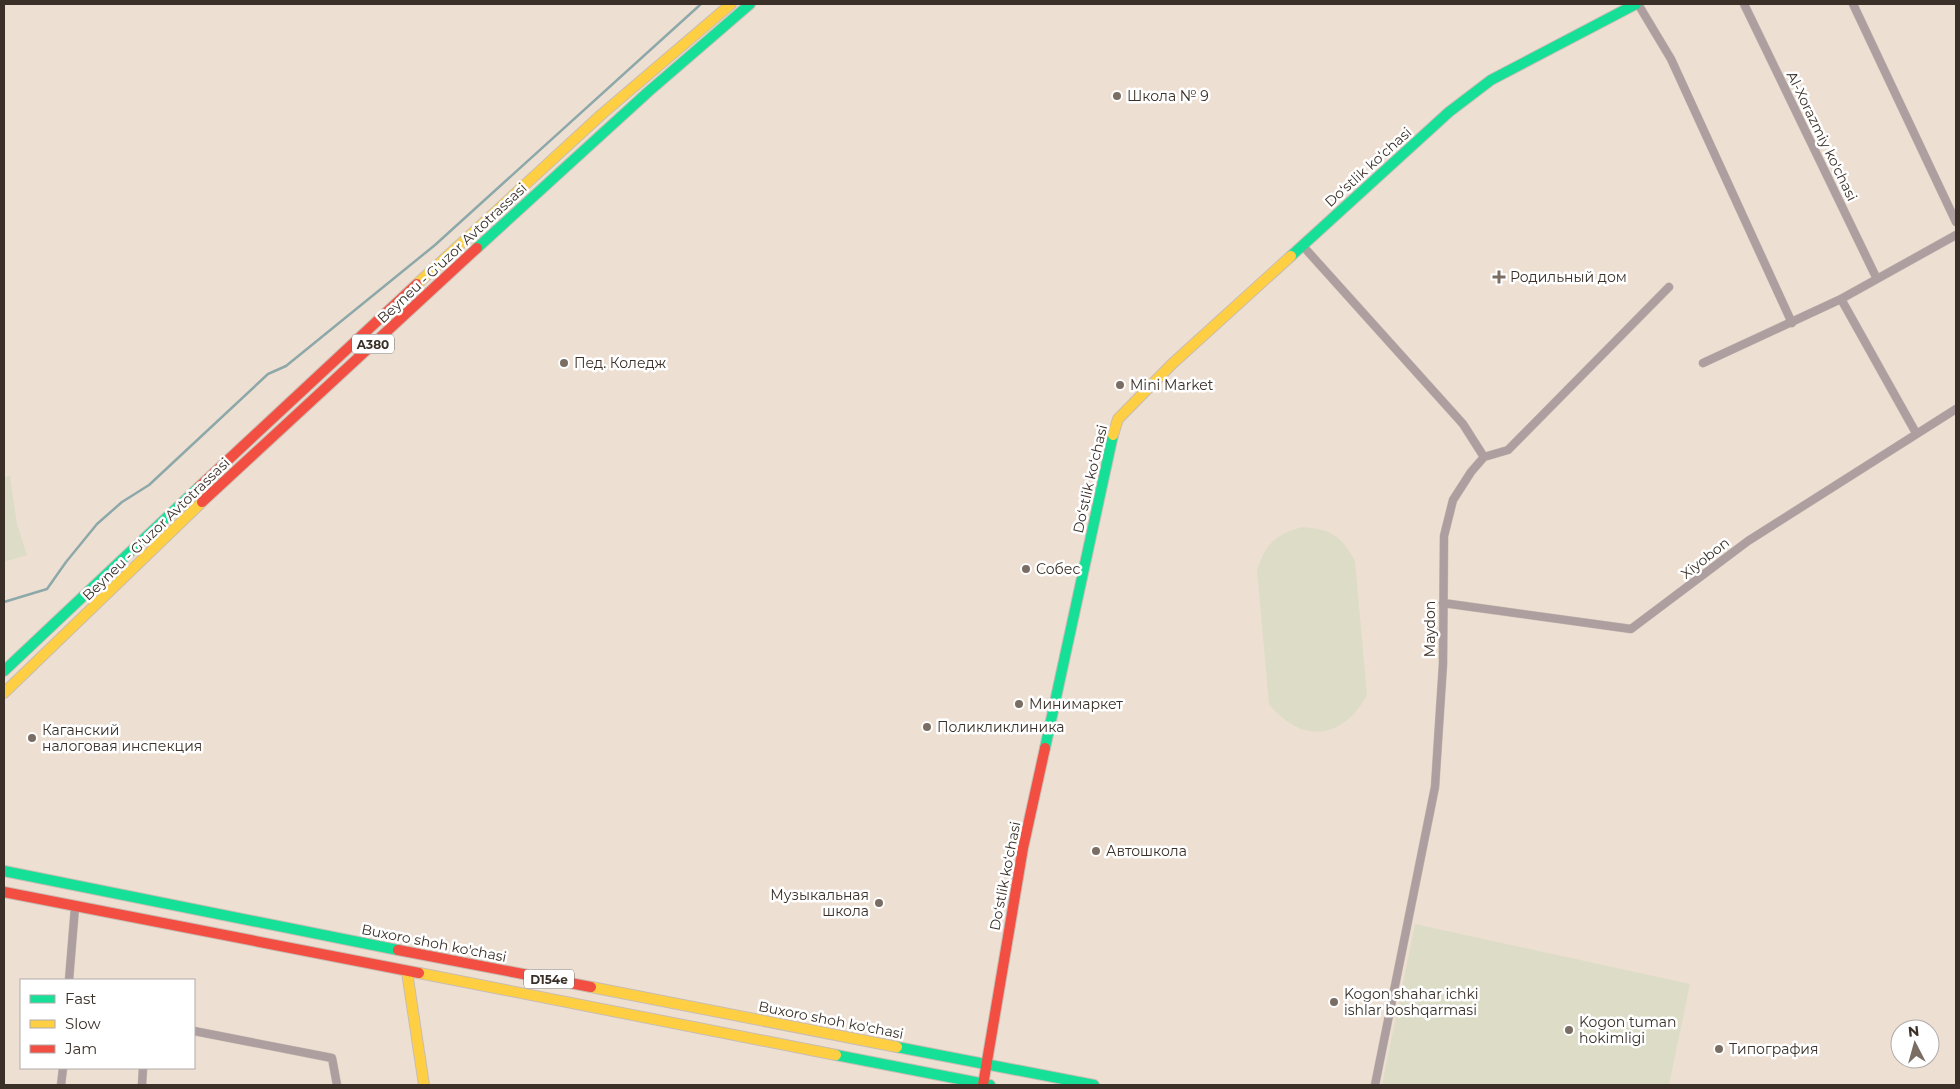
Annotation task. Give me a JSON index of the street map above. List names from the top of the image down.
{
  "streets": {
    "main road": [
      "Do‘stlik ko‘chasi",
      "Beyneu - G'uzor Avtotrassasi",
      "A380",
      "Buxoro shoh ko'chasi",
      "D154e"
    ],
    "street": ["Al-Xorazmiy ko'chasi", "Xiyobon", "Maydon"]
  },
  "crossings": [
    ["Do‘stlik ko‘chasi", "Buxoro shoh ko'chasi"],
    ["Do‘stlik ko‘chasi", "D154e"],
    ["Xiyobon", "Maydon"]
  ],
  "places": {
    "other": [
      "Школа № 9",
      "Пед. Коледж",
      "Mini Market",
      "Собеc",
      "Минимаркет",
      "Поликликлиника",
      "Каганский налоговая инспекция",
      "Автошкола",
      "Музыкальная школа",
      "Kogon shahar ichki ishlar boshqarmasi",
      "Kogon tuman hokimligi",
      "Типография"
    ],
    "health": ["Родильный дом"]
  },
  "legend": ["Fast", "Slow", "Jam"],
  "north": "top"
}
